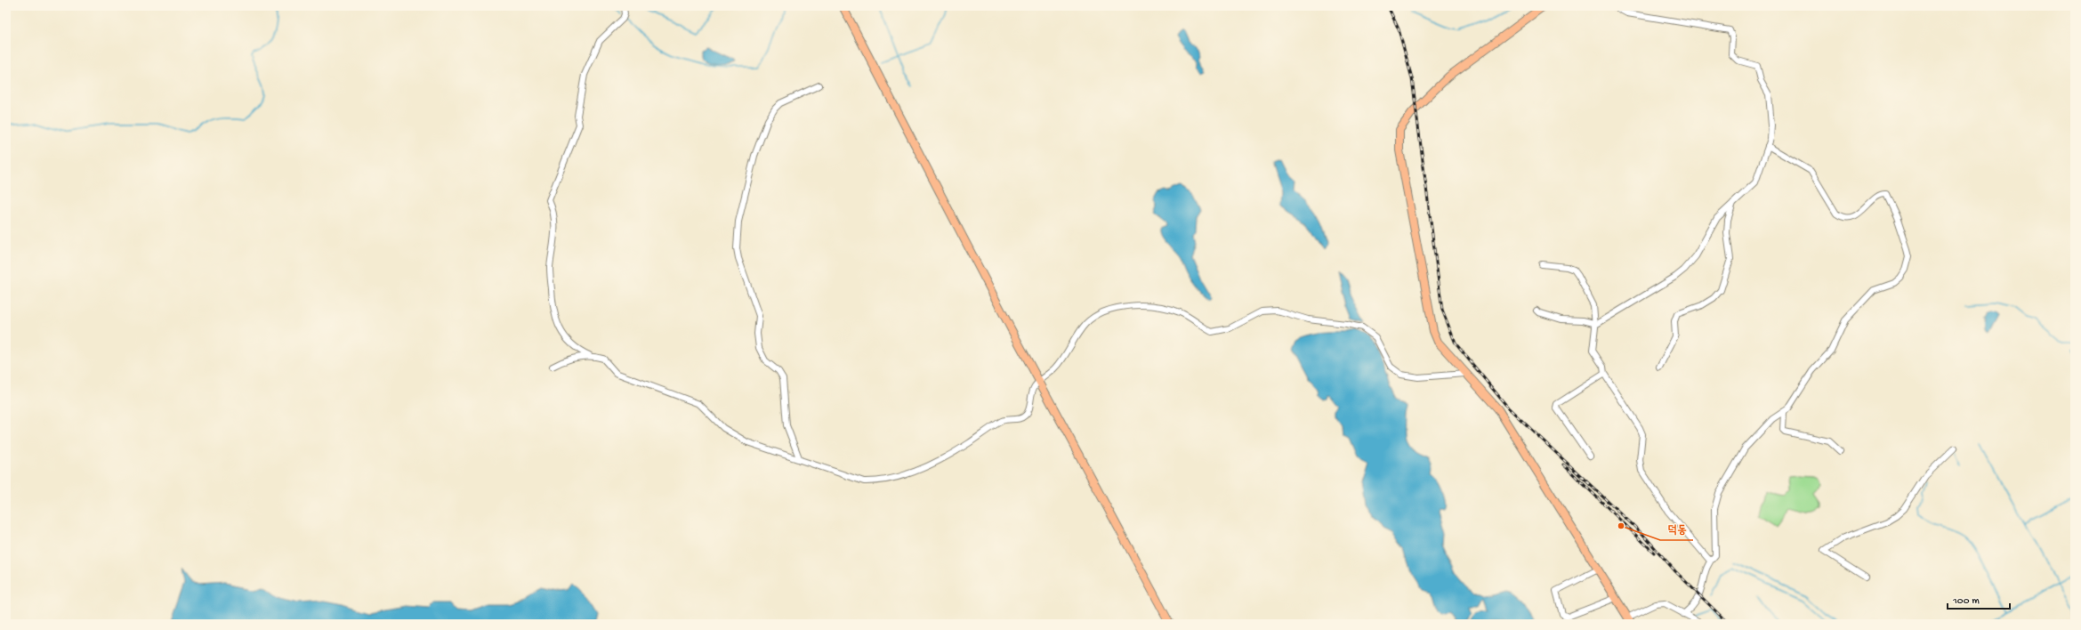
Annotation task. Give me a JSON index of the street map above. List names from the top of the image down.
{
  "places": ["덕동"],
  "scale_bar": "100 m"
}
